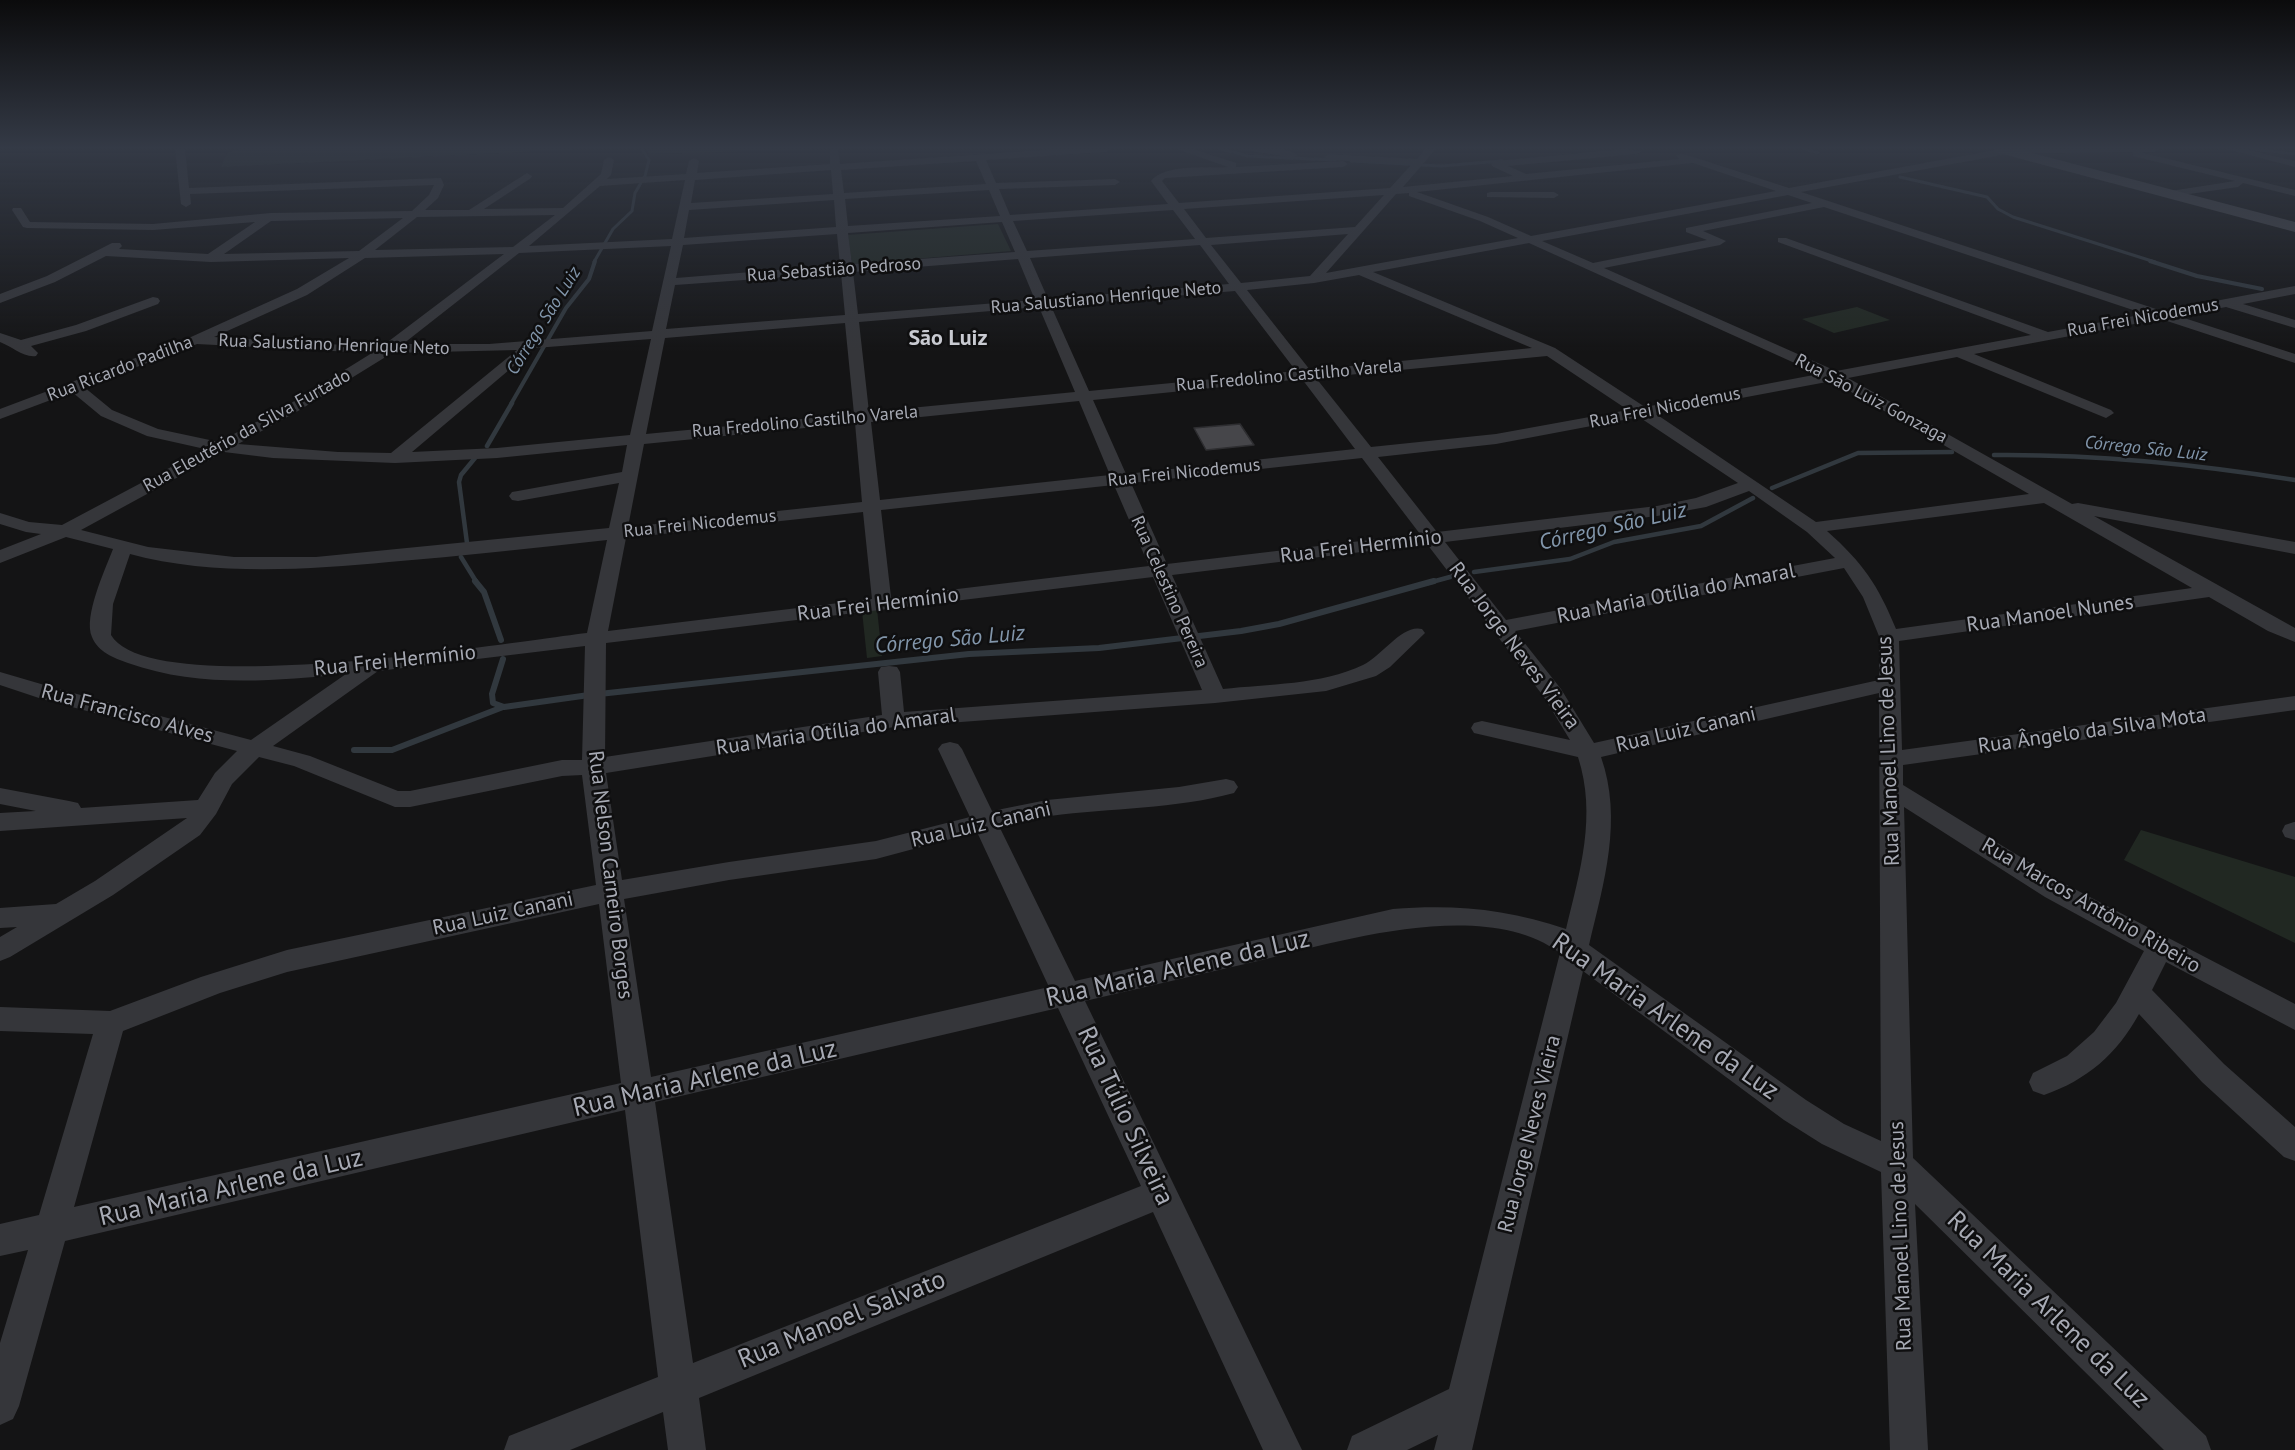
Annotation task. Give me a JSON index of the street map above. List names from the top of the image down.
{
  "streets": {
    "street": [
      "Rua Sebastião Pedroso",
      "Rua Salustiano Henrique Neto",
      "Rua Frei Nicodemus",
      "Rua Ricardo Padilha",
      "Rua Fredolino Castilho Varela",
      "Rua São Luiz Gonzaga",
      "Rua Eleutério da Silva Furtado",
      "Rua Frei Hermínio",
      "Rua Celestino Pereira",
      "Rua Maria Otília do Amaral",
      "Rua Manoel Nunes",
      "Rua Jorge Neves Vieira",
      "Rua Francisco Alves",
      "Rua Luiz Canani",
      "Rua Ângelo da Silva Mota",
      "Rua Manoel Lino de Jesus",
      "Rua Nelson Carneiro Borges",
      "Rua Marcos Antônio Ribeiro",
      "Rua Maria Arlene da Luz",
      "Rua Túlio Silveira",
      "Rua Manoel Salvato"
    ]
  },
  "crossings": [
    ["Rua Sebastião Pedroso", "Rua Celestino Pereira"],
    ["Rua Sebastião Pedroso", "Rua Jorge Neves Vieira"],
    ["Rua Sebastião Pedroso", "Rua Nelson Carneiro Borges"],
    ["Rua Salustiano Henrique Neto", "Rua Ricardo Padilha"],
    ["Rua Salustiano Henrique Neto", "Rua São Luiz Gonzaga"],
    ["Rua Salustiano Henrique Neto", "Rua Eleutério da Silva Furtado"],
    ["Rua Salustiano Henrique Neto", "Rua Celestino Pereira"],
    ["Rua Salustiano Henrique Neto", "Rua Jorge Neves Vieira"],
    ["Rua Salustiano Henrique Neto", "Rua Manoel Lino de Jesus"],
    ["Rua Salustiano Henrique Neto", "Rua Nelson Carneiro Borges"],
    ["Rua Frei Nicodemus", "Rua São Luiz Gonzaga"],
    ["Rua Frei Nicodemus", "Rua Eleutério da Silva Furtado"],
    ["Rua Frei Nicodemus", "Rua Frei Hermínio"],
    ["Rua Frei Nicodemus", "Rua Celestino Pereira"],
    ["Rua Frei Nicodemus", "Rua Jorge Neves Vieira"],
    ["Rua Frei Nicodemus", "Rua Manoel Lino de Jesus"],
    ["Rua Frei Nicodemus", "Rua Nelson Carneiro Borges"],
    ["Rua Ricardo Padilha", "Rua Fredolino Castilho Varela"],
    ["Rua Fredolino Castilho Varela", "Rua Eleutério da Silva Furtado"],
    ["Rua Fredolino Castilho Varela", "Rua Celestino Pereira"],
    ["Rua Fredolino Castilho Varela", "Rua Jorge Neves Vieira"],
    ["Rua Fredolino Castilho Varela", "Rua Manoel Lino de Jesus"],
    ["Rua Fredolino Castilho Varela", "Rua Nelson Carneiro Borges"],
    ["Rua São Luiz Gonzaga", "Rua Manoel Nunes"],
    ["Rua Frei Hermínio", "Rua Celestino Pereira"],
    ["Rua Frei Hermínio", "Rua Jorge Neves Vieira"],
    ["Rua Frei Hermínio", "Rua Manoel Lino de Jesus"],
    ["Rua Frei Hermínio", "Rua Nelson Carneiro Borges"],
    ["Rua Celestino Pereira", "Rua Maria Otília do Amaral"],
    ["Rua Maria Otília do Amaral", "Rua Jorge Neves Vieira"],
    ["Rua Maria Otília do Amaral", "Rua Francisco Alves"],
    ["Rua Maria Otília do Amaral", "Rua Manoel Lino de Jesus"],
    ["Rua Maria Otília do Amaral", "Rua Nelson Carneiro Borges"],
    ["Rua Manoel Nunes", "Rua Manoel Lino de Jesus"],
    ["Rua Jorge Neves Vieira", "Rua Luiz Canani"],
    ["Rua Jorge Neves Vieira", "Rua Maria Arlene da Luz"],
    ["Rua Luiz Canani", "Rua Manoel Lino de Jesus"],
    ["Rua Luiz Canani", "Rua Nelson Carneiro Borges"],
    ["Rua Luiz Canani", "Rua Túlio Silveira"],
    ["Rua Ângelo da Silva Mota", "Rua Manoel Lino de Jesus"],
    ["Rua Manoel Lino de Jesus", "Rua Marcos Antônio Ribeiro"],
    ["Rua Manoel Lino de Jesus", "Rua Maria Arlene da Luz"],
    ["Rua Nelson Carneiro Borges", "Rua Maria Arlene da Luz"],
    ["Rua Nelson Carneiro Borges", "Rua Manoel Salvato"],
    ["Rua Maria Arlene da Luz", "Rua Túlio Silveira"],
    ["Rua Túlio Silveira", "Rua Manoel Salvato"]
  ],
  "districts": ["São Luiz"],
  "water": ["Córrego São Luiz"]
}
